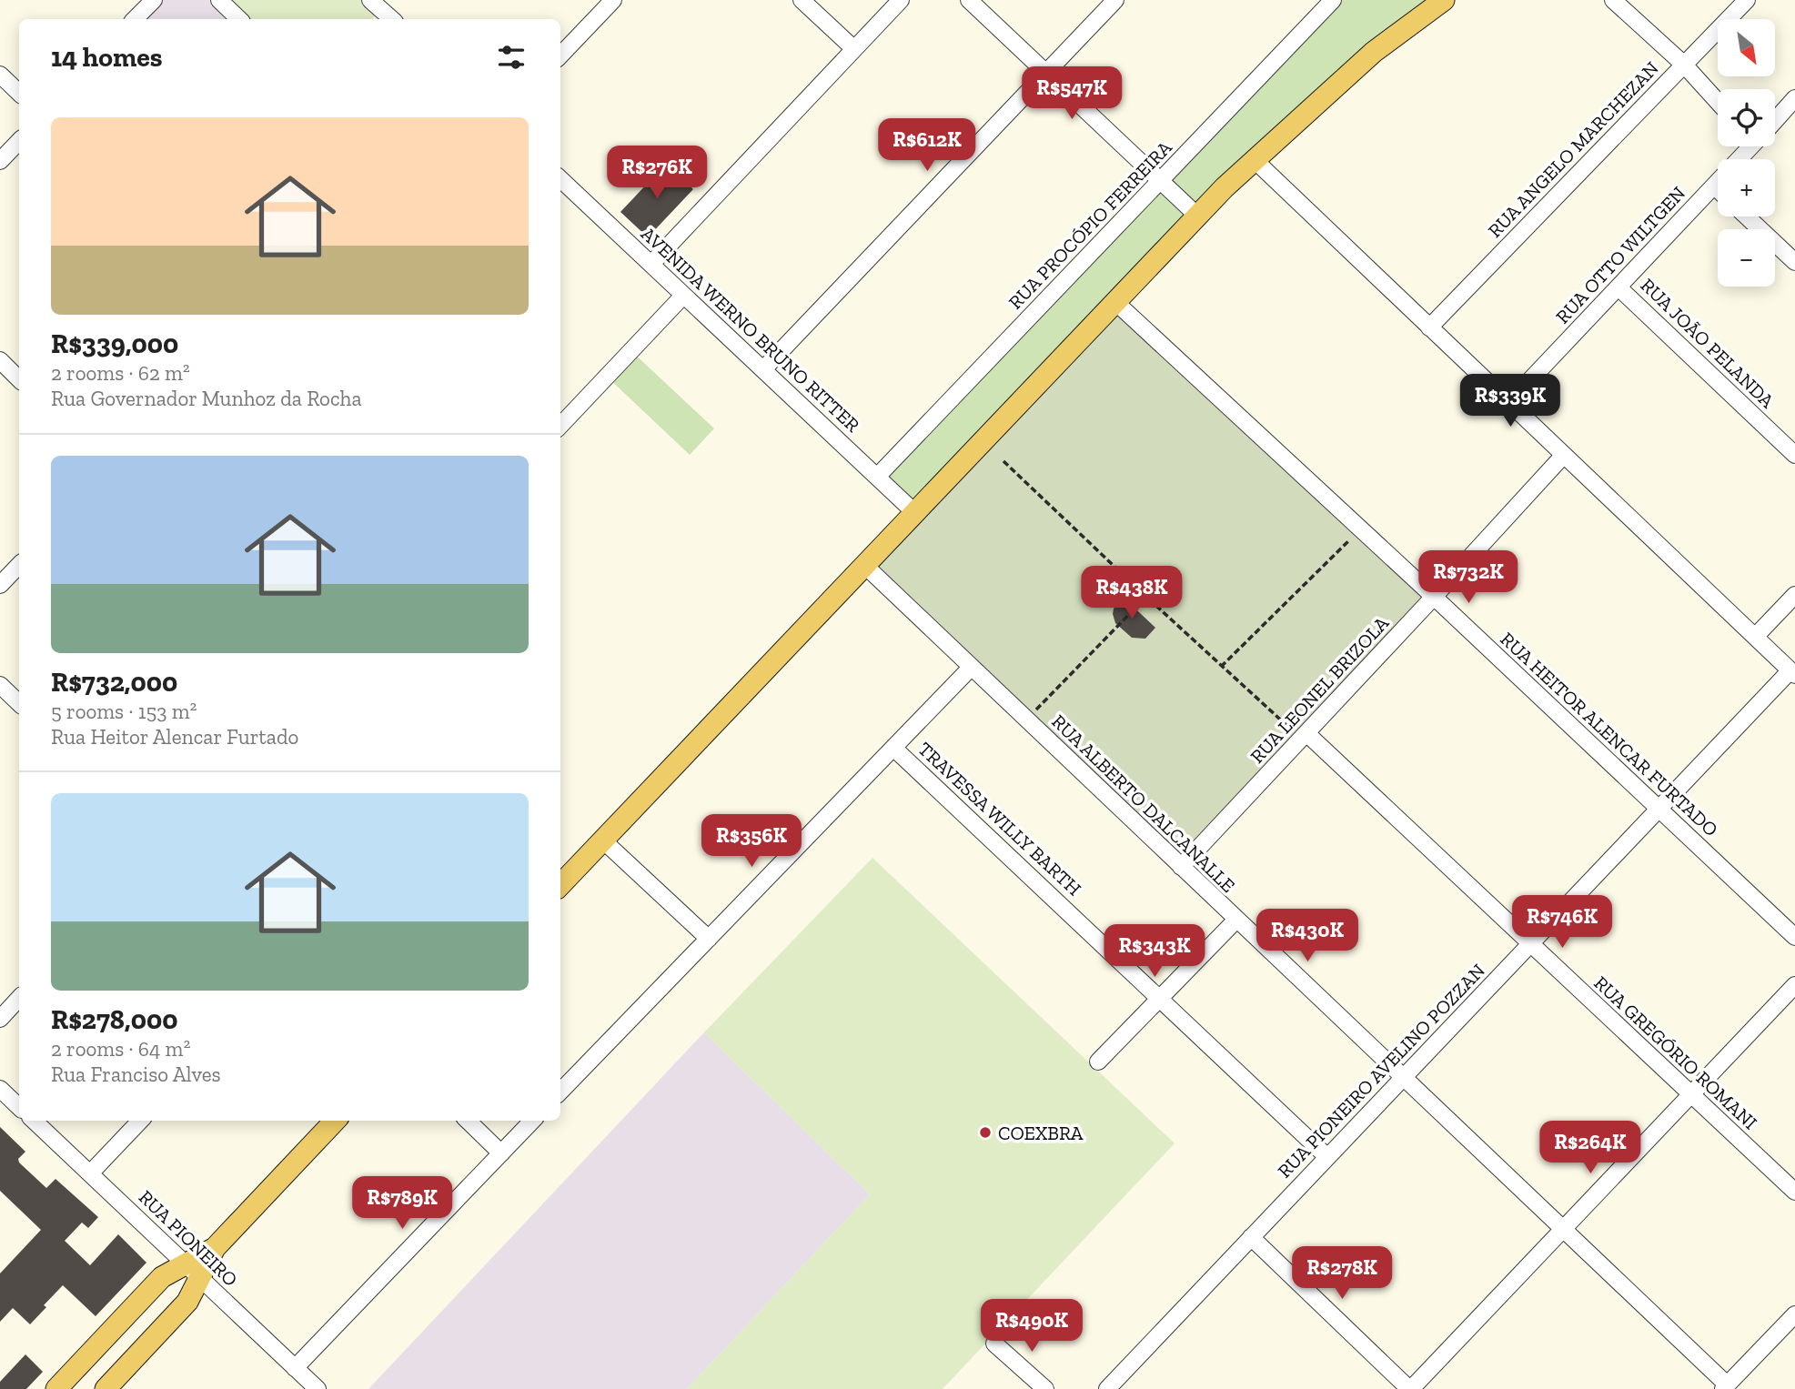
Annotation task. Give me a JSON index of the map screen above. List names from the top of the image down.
{
  "streets": {
    "street": [
      "RUA ANGELO MARCHEZAN",
      "RUA PROCÓPIO FERREIRA",
      "RUA OTTO WILTGEN",
      "AVENIDA WERNO BRUNO RITTER",
      "RUA JOÃO PELANDA",
      "RUA LEONEL BRIZOLA",
      "RUA HEITOR ALENCAR FURTADO",
      "RUA ALBERTO DALCANALLE",
      "TRAVESSA WILLY BARTH",
      "RUA GREGÓRIO ROMANI",
      "RUA PIONEIRO AVELINO POZZAN",
      "RUA PIONEIRO"
    ]
  },
  "crossings": [
    ["RUA PROCÓPIO FERREIRA", "AVENIDA WERNO BRUNO RITTER"],
    ["RUA OTTO WILTGEN", "RUA JOÃO PELANDA"],
    ["RUA LEONEL BRIZOLA", "RUA HEITOR ALENCAR FURTADO"],
    ["RUA LEONEL BRIZOLA", "RUA ALBERTO DALCANALLE"],
    ["RUA LEONEL BRIZOLA", "RUA GREGÓRIO ROMANI"],
    ["RUA HEITOR ALENCAR FURTADO", "RUA PIONEIRO AVELINO POZZAN"],
    ["RUA ALBERTO DALCANALLE", "RUA PIONEIRO AVELINO POZZAN"],
    ["TRAVESSA WILLY BARTH", "RUA PIONEIRO AVELINO POZZAN"],
    ["RUA GREGÓRIO ROMANI", "RUA PIONEIRO AVELINO POZZAN"]
  ],
  "places": ["COEXBRA"],
  "north": "bottom right",
  "page": {
    "map_buttons": ["+", "−"],
    "heading": "14 homes",
    "price": [
      "R$547K",
      "R$612K",
      "R$276K",
      "R$339K",
      "R$732K",
      "R$438K",
      "R$356K",
      "R$746K",
      "R$430K",
      "R$343K",
      "R$264K",
      "R$789K",
      "R$278K",
      "R$490K"
    ],
    "list": [
      {
        "name": "R$339,000",
        "note": "2 rooms · 62 m² · Rua Governador Munhoz da Rocha"
      },
      {
        "name": "R$732,000",
        "note": "5 rooms · 153 m² · Rua Heitor Alencar Furtado"
      },
      {
        "name": "R$278,000",
        "note": "2 rooms · 64 m² · Rua Franciso Alves"
      }
    ]
  }
}
